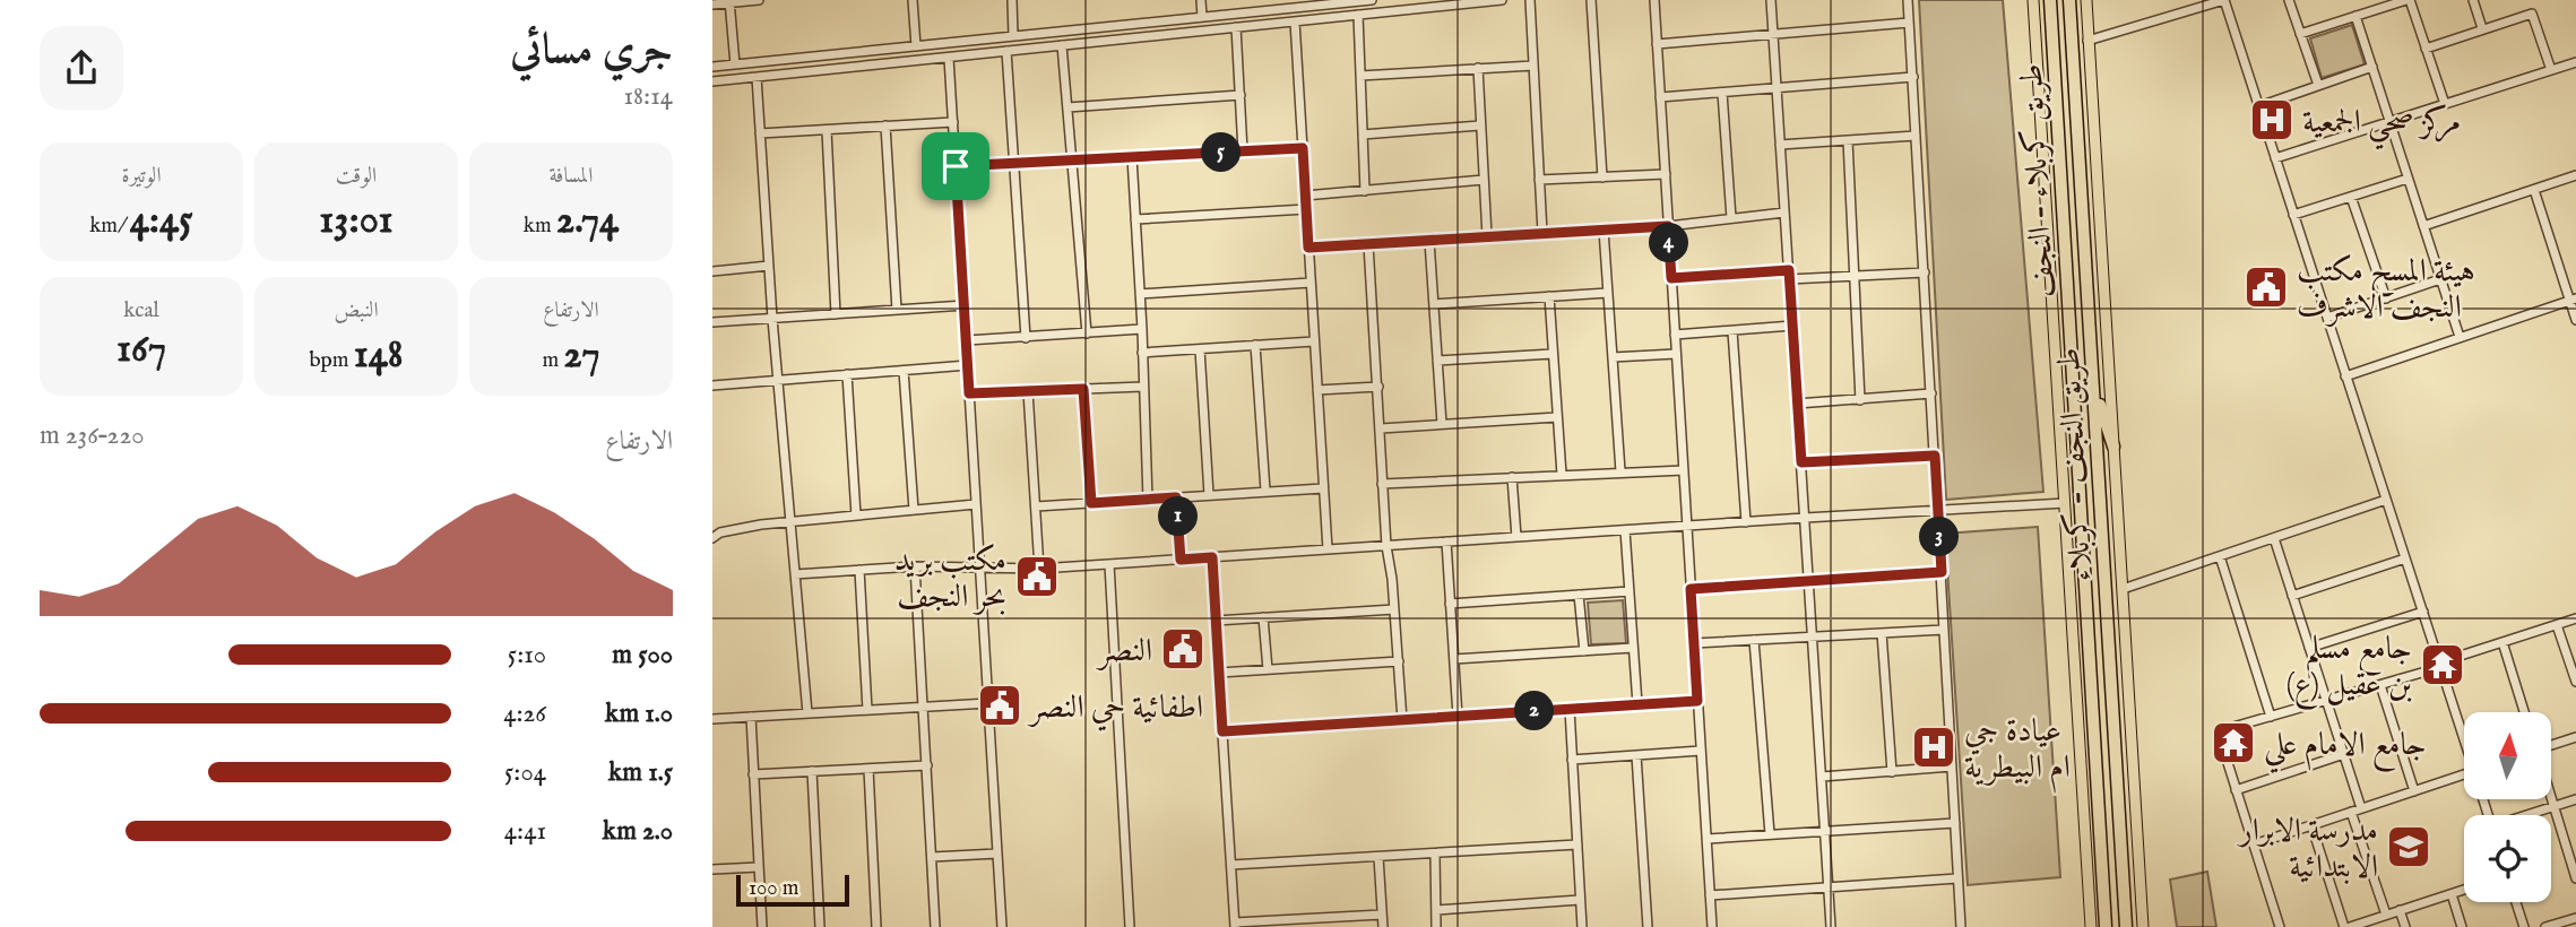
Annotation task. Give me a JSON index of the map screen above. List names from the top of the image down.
{
  "streets": {
    "highway": ["طريق کربلاء - النجف", "طريق النجف - کربلاء"]
  },
  "places": {
    "hospital": ["مركز صحي الجمعية", "عيادة جي ام البيطرية"],
    "public building": [
      "هيئة المسح مكتب النجف الاشرف",
      "مكتب بريد بحر النجف",
      "النصر",
      "اطفائية حي النصر"
    ],
    "temple": ["جامع مسلم بن عقيل (ع)", "جامع الامام علي"],
    "school or university": ["مدرسة الابرار الابتدائية"]
  },
  "scale_bar": "100 m",
  "north": "top",
  "page": {
    "heading": ["جري مسائي", "18:14"],
    "pins": [
      "5",
      "4",
      "1",
      "3",
      "2"
    ],
    "stats": [
      ["المسافة", "2.74 km"],
      ["الوقت", "13:01"],
      ["الوتيرة", "4:45 /km"],
      ["الارتفاع", "27 m"],
      ["النبض", "148 bpm"],
      ["kcal", "167"]
    ],
    "chart": ["الارتفاع", "220–236 m"],
    "list": [
      {
        "name": "500 m",
        "note": "5:10"
      },
      {
        "name": "1.0 km",
        "note": "4:26"
      },
      {
        "name": "1.5 km",
        "note": "5:04"
      },
      {
        "name": "2.0 km",
        "note": "4:41"
      }
    ],
    "scale": "100 m"
  }
}
